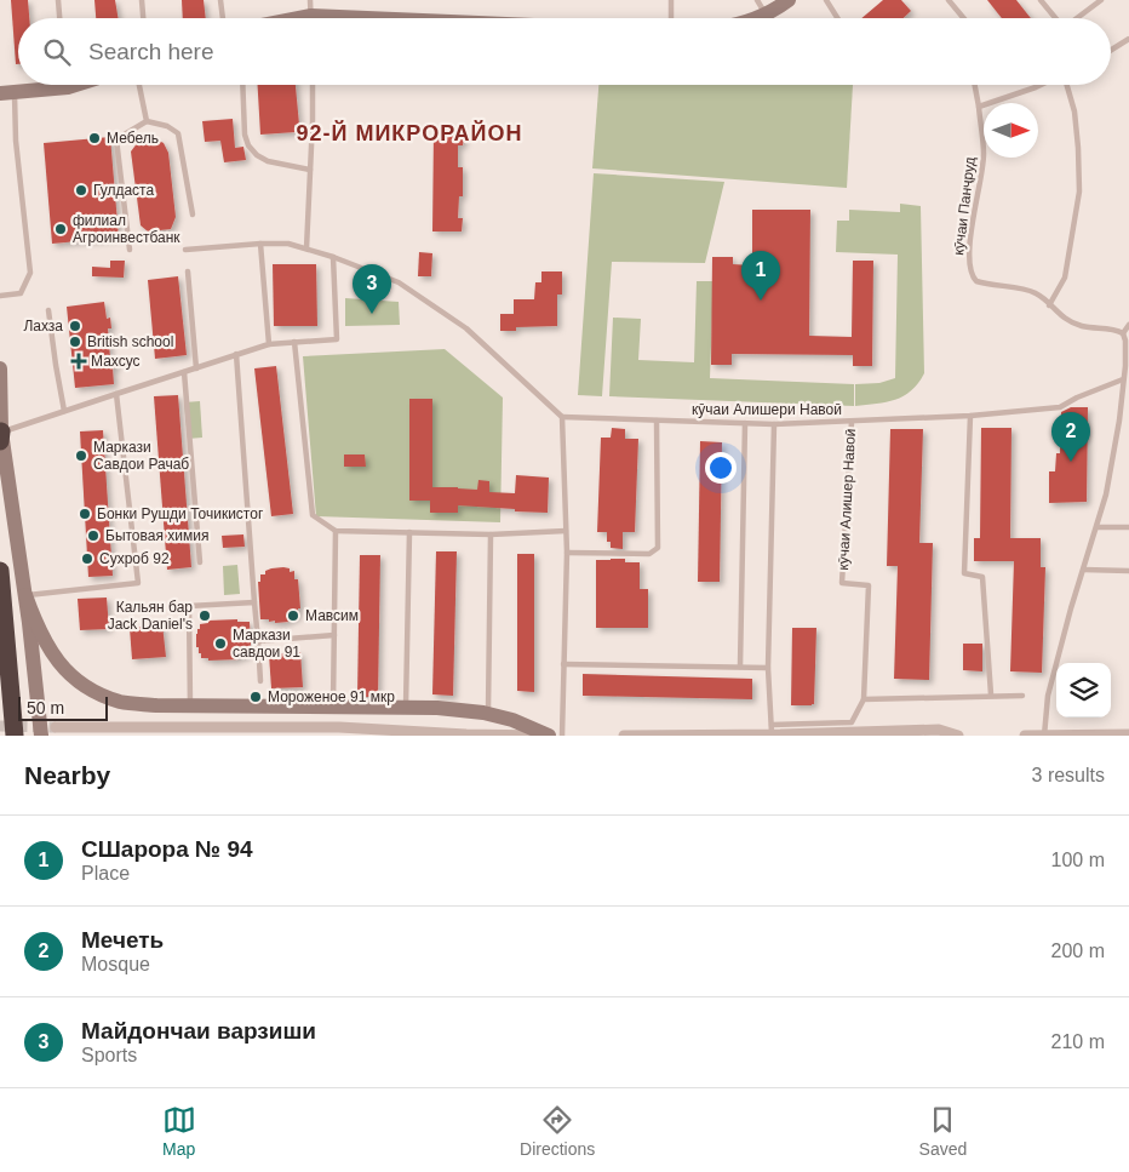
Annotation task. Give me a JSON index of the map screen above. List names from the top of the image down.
{
  "streets": {
    "lane": ["кӯчаи Панҷруд", "кӯчаи Алишери Навоӣ", "кӯчаи Алишер Навоӣ"]
  },
  "crossings": [
    ["кӯчаи Алишери Навоӣ", "кӯчаи Алишер Навоӣ"]
  ],
  "districts": ["92-Й МИКРОРАЙОН"],
  "places": {
    "other": [
      "Мебель",
      "Гулдаста",
      "филиал Агроинвестбанк",
      "Лахза",
      "British school",
      "Маркази Савдои Рачаб",
      "Бонки Рушди Точикистог",
      "Бытовая химия",
      "Сухроб 92",
      "Кальян бар Jack Daniel's",
      "Мавсим",
      "Маркази савдои 91",
      "Мороженое 91 мкр"
    ],
    "health": ["Махсус"]
  },
  "scale_bar": "50 m",
  "north": "right",
  "page": {
    "search": "Search here",
    "pins": ["1", "3", "2"],
    "scale": "50 m",
    "heading": ["Nearby", "3 results"],
    "list": [
      {
        "mark": "1",
        "name": "СШарора № 94",
        "note": "Place",
        "value": "100 m"
      },
      {
        "mark": "2",
        "name": "Мечеть",
        "note": "Mosque",
        "value": "200 m"
      },
      {
        "mark": "3",
        "name": "Майдончаи варзиши",
        "note": "Sports",
        "value": "210 m"
      }
    ],
    "nav": ["Map", "Directions", "Saved"]
  }
}
